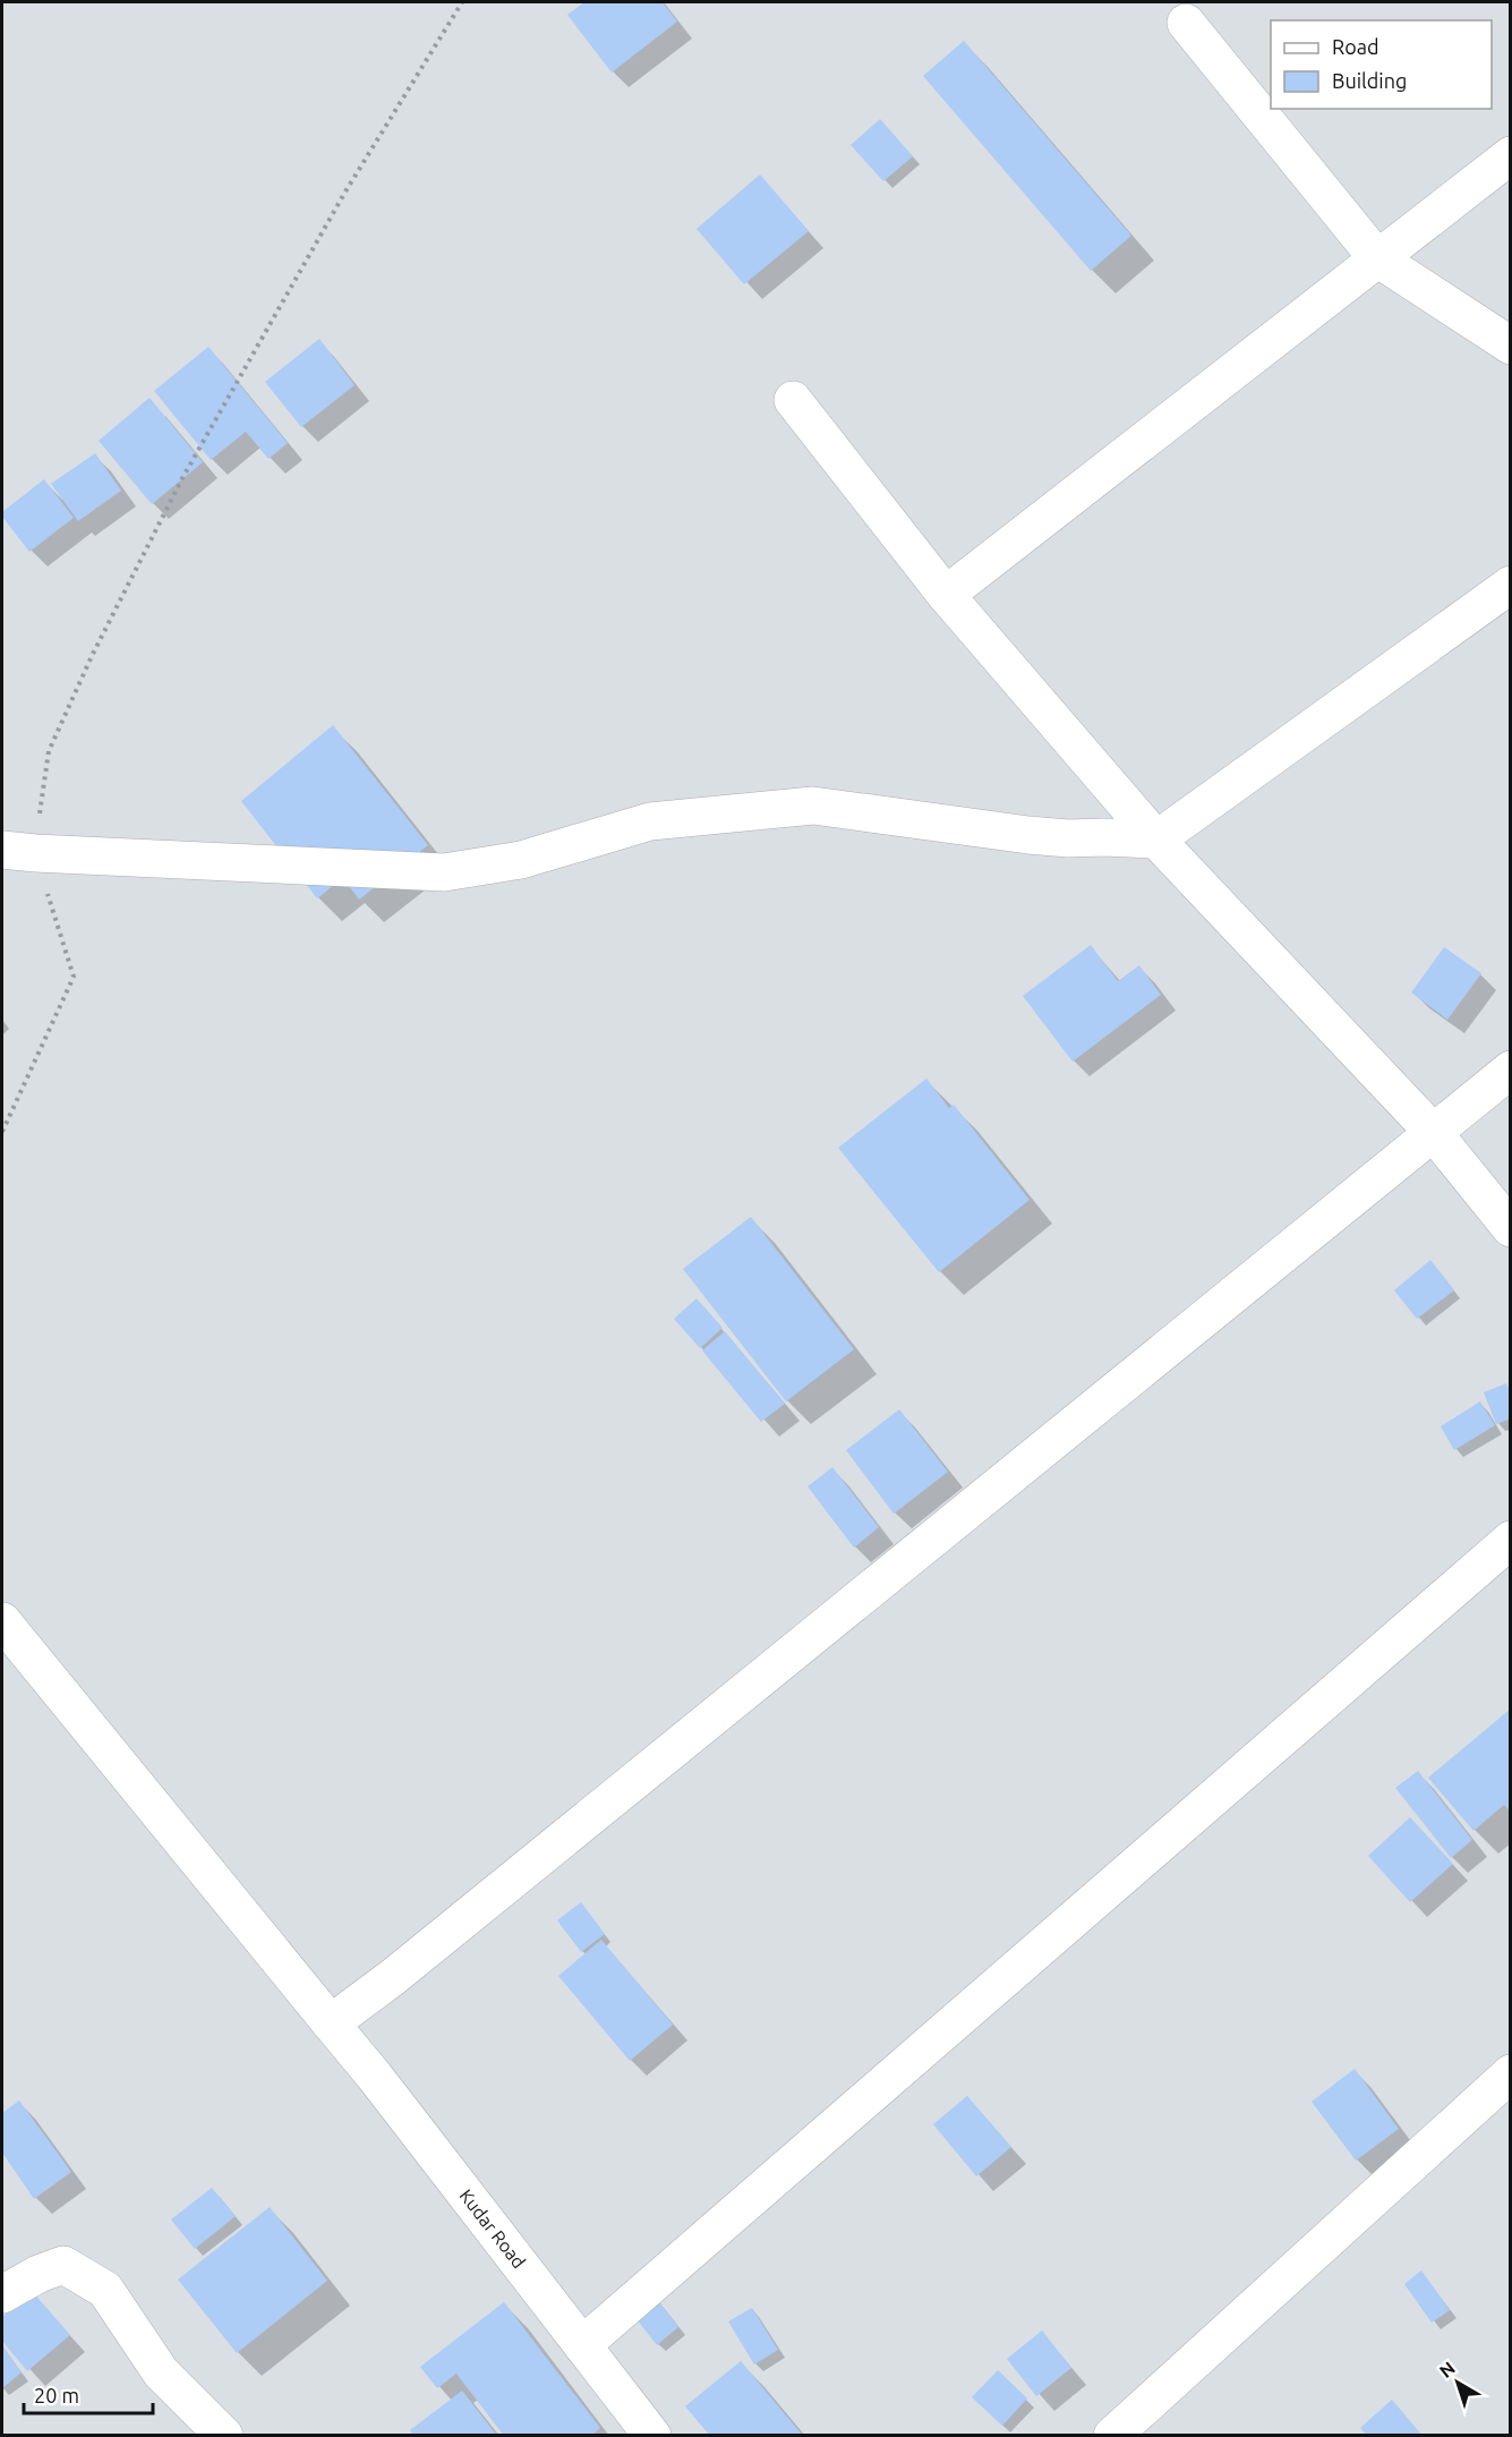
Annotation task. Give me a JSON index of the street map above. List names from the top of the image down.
{
  "streets": {
    "street": ["Kudar Road"]
  },
  "legend": ["Road", "Building"],
  "scale_bar": "20 m",
  "north": "top left"
}
